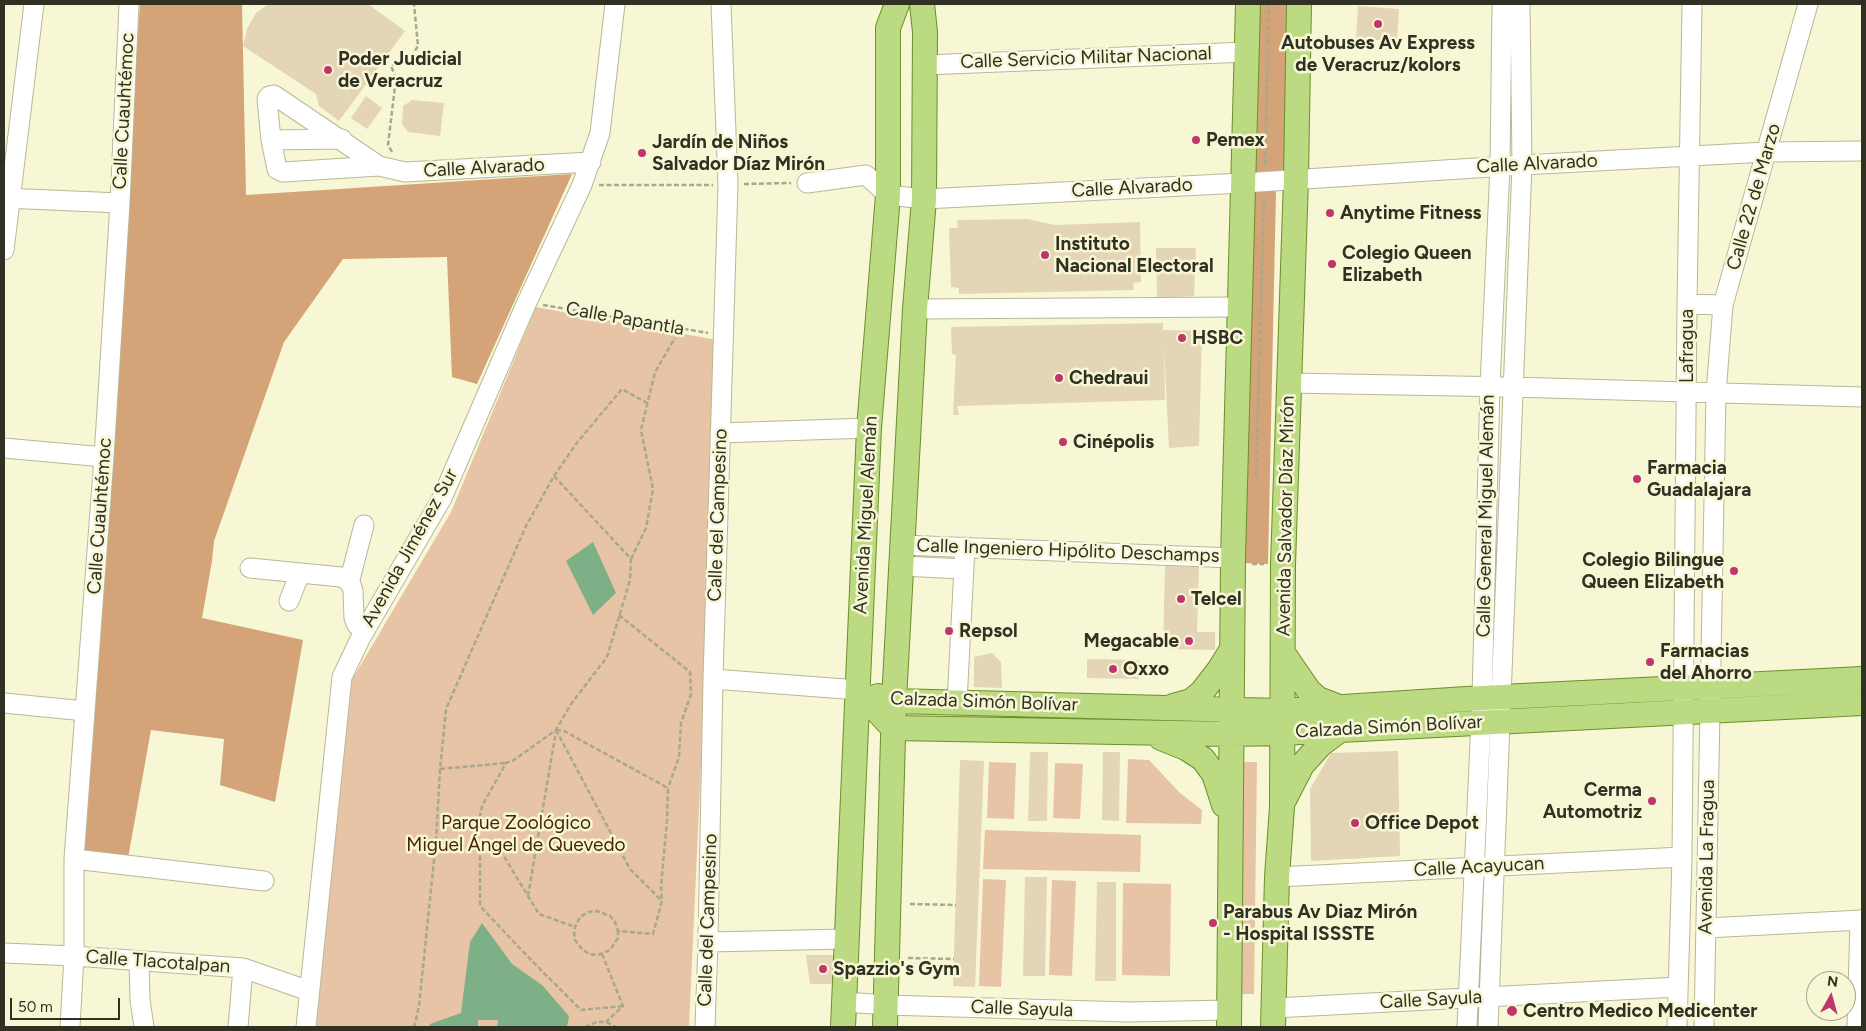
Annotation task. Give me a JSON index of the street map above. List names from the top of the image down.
{
  "streets": {
    "main road": ["Avenida Miguel Alemán", "Avenida Salvador Díaz Mirón", "Calzada Simón Bolívar"],
    "street": [
      "Calle Servicio Militar Nacional",
      "Calle Cuauhtémoc",
      "Calle Alvarado",
      "Calle 22 de Marzo",
      "Lafragua",
      "Calle del Campesino",
      "Calle General Miguel Alemán",
      "Avenida Jiménez Sur",
      "Calle Ingeniero Hipólito Deschamps",
      "Avenida La Fragua",
      "Calle Acayucan",
      "Calle Tlacotalpan",
      "Calle Sayula"
    ],
    "path": ["Calle Papantla"]
  },
  "crossings": [
    ["Calle Servicio Militar Nacional", "Avenida Miguel Alemán"],
    ["Calle Cuauhtémoc", "Calle Tlacotalpan"],
    ["Calle Alvarado", "Calle 22 de Marzo"],
    ["Calle Alvarado", "Lafragua"],
    ["Calle Alvarado", "Avenida Miguel Alemán"],
    ["Calle Alvarado", "Avenida Salvador Díaz Mirón"],
    ["Calle Alvarado", "Calle General Miguel Alemán"],
    ["Calle Alvarado", "Avenida Jiménez Sur"],
    ["Calle 22 de Marzo", "Lafragua"],
    ["Calle Papantla", "Calle del Campesino"],
    ["Calle Papantla", "Avenida Jiménez Sur"],
    ["Lafragua", "Calzada Simón Bolívar"],
    ["Lafragua", "Avenida La Fragua"],
    ["Avenida Miguel Alemán", "Calle Ingeniero Hipólito Deschamps"],
    ["Avenida Miguel Alemán", "Calzada Simón Bolívar"],
    ["Avenida Miguel Alemán", "Calle Sayula"],
    ["Avenida Salvador Díaz Mirón", "Calzada Simón Bolívar"],
    ["Avenida Salvador Díaz Mirón", "Calle Acayucan"],
    ["Avenida Salvador Díaz Mirón", "Calle Sayula"],
    ["Calle General Miguel Alemán", "Calzada Simón Bolívar"],
    ["Calle General Miguel Alemán", "Calle Acayucan"],
    ["Calle General Miguel Alemán", "Calle Sayula"],
    ["Avenida Jiménez Sur", "Calle Tlacotalpan"],
    ["Calzada Simón Bolívar", "Avenida La Fragua"],
    ["Avenida La Fragua", "Calle Acayucan"],
    ["Avenida La Fragua", "Calle Sayula"]
  ],
  "parks": ["Parque Zoológico Miguel Ángel de Quevedo"],
  "places": [
    "Autobuses Av Express de Veracruz/kolors",
    "Poder Judicial de Veracruz",
    "Pemex",
    "Jardín de Niños Salvador Díaz Mirón",
    "Anytime Fitness",
    "Instituto Nacional Electoral",
    "Colegio Queen Elizabeth",
    "HSBC",
    "Chedraui",
    "Cinépolis",
    "Farmacia Guadalajara",
    "Colegio Bilingue Queen Elizabeth",
    "Telcel",
    "Repsol",
    "Megacable",
    "Farmacias del Ahorro",
    "Oxxo",
    "Cerma Automotriz",
    "Office Depot",
    "Parabus Av Diaz Mirón - Hospital ISSSTE",
    "Spazzio's Gym",
    "Centro Medico Medicenter"
  ],
  "scale_bar": "50 m",
  "north": "top"
}
